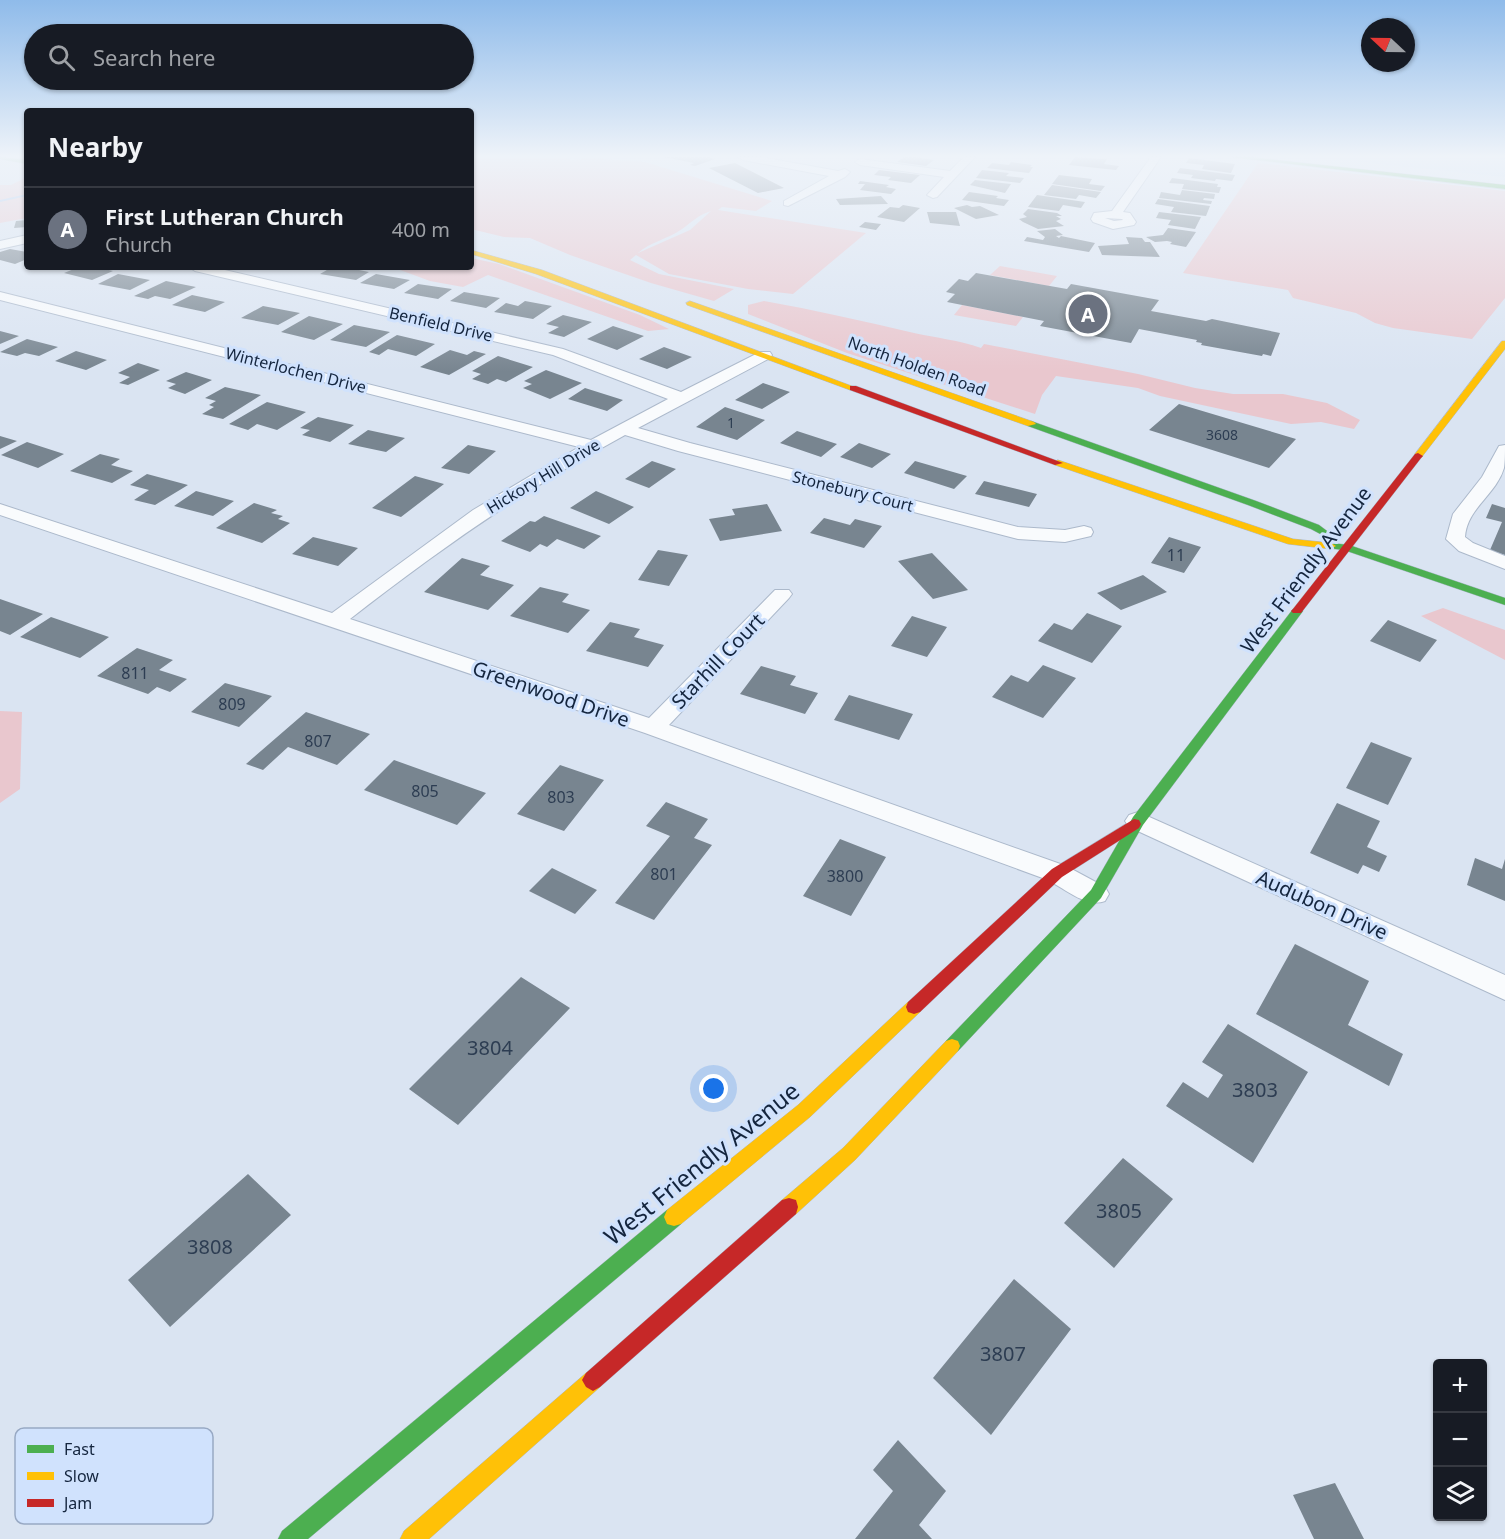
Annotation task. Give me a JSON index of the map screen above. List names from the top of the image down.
{
  "streets": {
    "main road": ["North Holden Road", "West Friendly Avenue"],
    "street": [
      "Benfield Drive",
      "Winterlochen Drive",
      "Hickory Hill Drive",
      "Stonebury Court",
      "Starhill Court",
      "Greenwood Drive",
      "Audubon Drive"
    ]
  },
  "crossings": [
    ["Benfield Drive", "Hickory Hill Drive"],
    ["North Holden Road", "Hickory Hill Drive"],
    ["North Holden Road", "West Friendly Avenue"],
    ["Winterlochen Drive", "Hickory Hill Drive"],
    ["Hickory Hill Drive", "Stonebury Court"],
    ["Hickory Hill Drive", "Greenwood Drive"],
    ["West Friendly Avenue", "Greenwood Drive"],
    ["West Friendly Avenue", "Audubon Drive"],
    ["Starhill Court", "Greenwood Drive"]
  ],
  "house_numbers": [
    "1",
    "3608",
    "11",
    "811",
    "809",
    "807",
    "805",
    "803",
    "801",
    "3800",
    "3804",
    "3803",
    "3805",
    "3808",
    "3807"
  ],
  "legend": ["Fast", "Slow", "Jam"],
  "north": "left",
  "page": {
    "search": "Search here",
    "heading": "Nearby",
    "list": [
      {
        "mark": "A",
        "name": "First Lutheran Church",
        "note": "Church",
        "value": "400 m"
      }
    ],
    "pins": "A",
    "map_buttons": ["+", "−"]
  }
}
